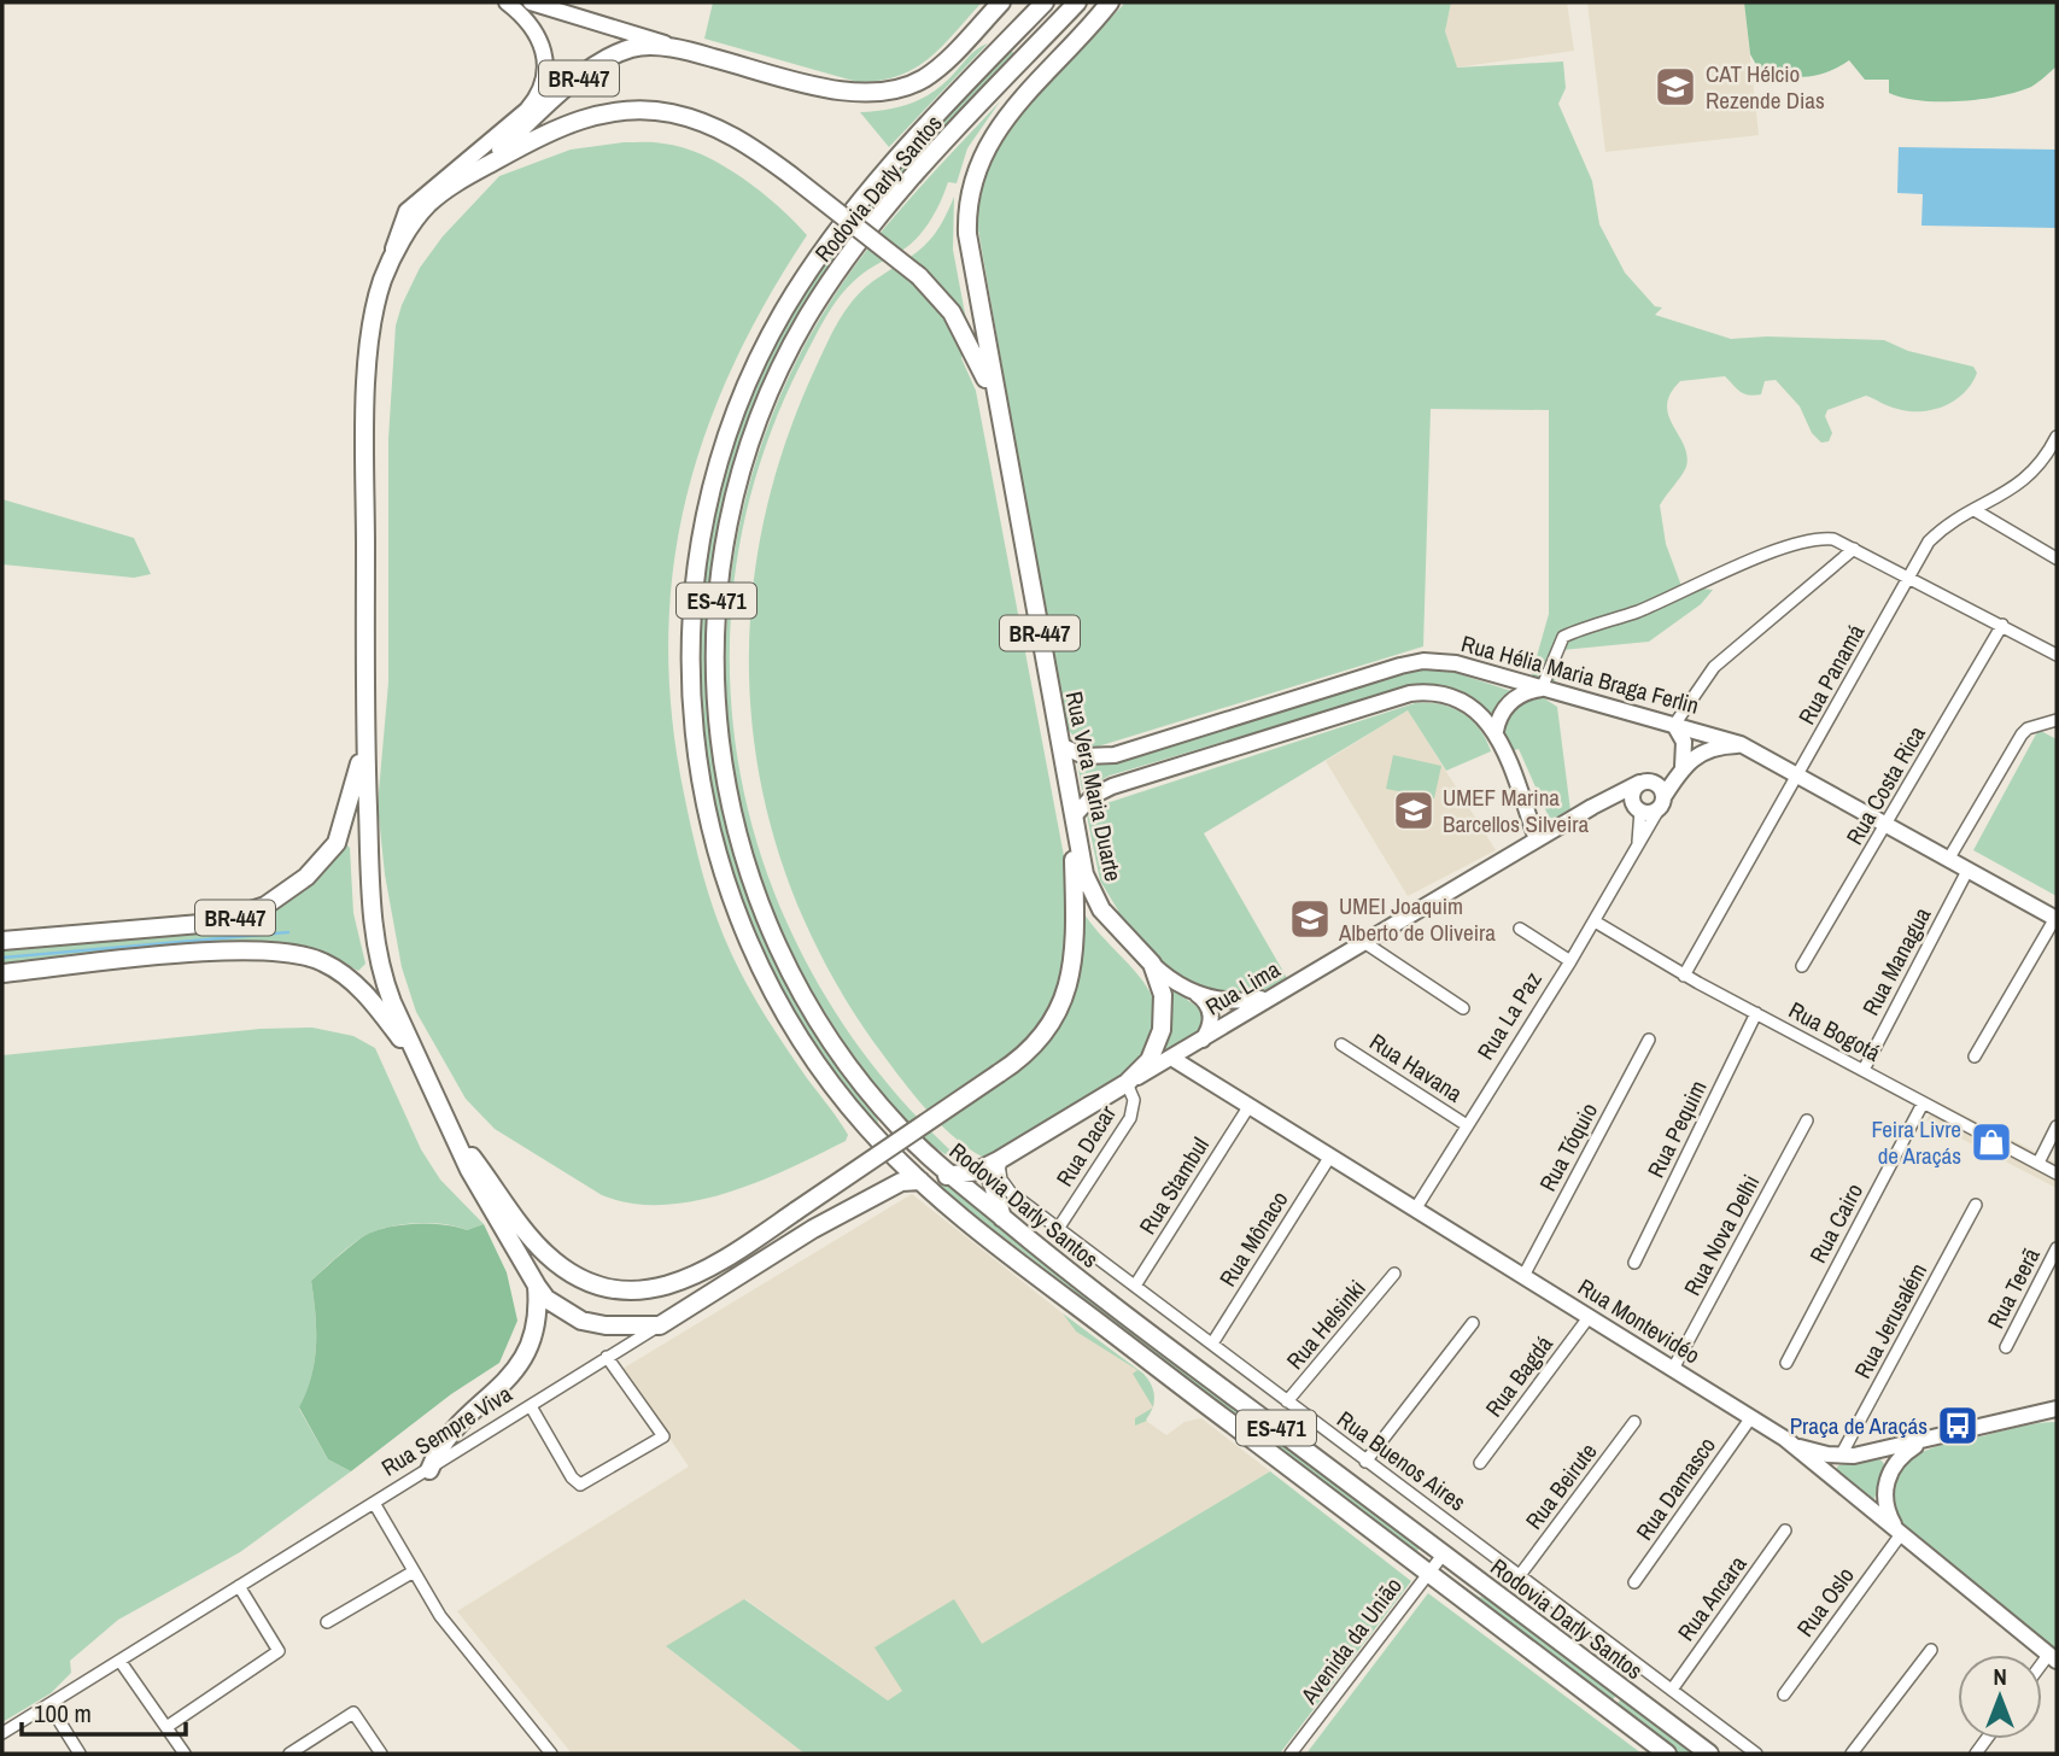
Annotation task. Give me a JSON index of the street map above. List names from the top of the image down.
{
  "streets": {
    "main road": [
      "BR-447",
      "Rodovia Darly Santos",
      "ES-471",
      "Rua Vera Maria Duarte",
      "Rua Lima",
      "Rua Sempre Viva"
    ],
    "street": [
      "Rua Hélia Maria Braga Ferlin",
      "Rua Panamá",
      "Rua Costa Rica",
      "Rua Managua",
      "Rua La Paz",
      "Rua Bogotá",
      "Rua Havana",
      "Rua Pequim",
      "Rua Dacar",
      "Rua Tóquio",
      "Rua Stambul",
      "Rua Cairo",
      "Rua Nova Delhi",
      "Rua Mônaco",
      "Rua Teerã",
      "Rua Montevidéo",
      "Rua Jerusalém",
      "Rua Helsinki",
      "Rua Bagdá",
      "Rua Buenos Aires",
      "Rua Beirute",
      "Rua Damasco",
      "Rua Ancara",
      "Rua Oslo",
      "Avenida da União"
    ]
  },
  "crossings": [
    ["BR-447", "Rua Vera Maria Duarte"],
    ["BR-447", "Rua Sempre Viva"],
    ["Rodovia Darly Santos", "Rua Lima"],
    ["Rodovia Darly Santos", "Rua Sempre Viva"],
    ["Rodovia Darly Santos", "Avenida da União"],
    ["Rua Hélia Maria Braga Ferlin", "Rua Panamá"],
    ["Rua Hélia Maria Braga Ferlin", "Rua Costa Rica"],
    ["Rua Hélia Maria Braga Ferlin", "Rua Vera Maria Duarte"],
    ["Rua Hélia Maria Braga Ferlin", "Rua Managua"],
    ["Rua Hélia Maria Braga Ferlin", "Rua La Paz"],
    ["Rua Panamá", "Rua Bogotá"],
    ["Rua Vera Maria Duarte", "Rua Lima"],
    ["Rua Vera Maria Duarte", "Rua Dacar"],
    ["Rua Managua", "Rua Bogotá"],
    ["Rua Lima", "Rua La Paz"],
    ["Rua Lima", "Rua Dacar"],
    ["Rua Lima", "Rua Montevidéo"],
    ["Rua Lima", "Rua Buenos Aires"],
    ["Rua La Paz", "Rua Bogotá"],
    ["Rua La Paz", "Rua Havana"],
    ["Rua La Paz", "Rua Montevidéo"],
    ["Rua Bogotá", "Rua Pequim"],
    ["Rua Bogotá", "Rua Cairo"],
    ["Rua Dacar", "Rua Buenos Aires"],
    ["Rua Tóquio", "Rua Montevidéo"],
    ["Rua Stambul", "Rua Montevidéo"],
    ["Rua Stambul", "Rua Buenos Aires"],
    ["Rua Nova Delhi", "Rua Montevidéo"],
    ["Rua Mônaco", "Rua Montevidéo"],
    ["Rua Mônaco", "Rua Buenos Aires"],
    ["Rua Montevidéo", "Rua Bagdá"],
    ["Rua Montevidéo", "Rua Damasco"],
    ["Rua Montevidéo", "Rua Oslo"],
    ["Rua Helsinki", "Rua Buenos Aires"],
    ["Rua Buenos Aires", "Rua Beirute"],
    ["Rua Buenos Aires", "Rua Ancara"]
  ],
  "places": {
    "school or university": ["CAT Hélcio Rezende Dias", "UMEF Marina Barcellos Silveira", "UMEI Joaquim Alberto de Oliveira"],
    "shop": ["Feira Livre de Araçás"],
    "bus stop": ["Praça de Araçás"]
  },
  "scale_bar": "100 m",
  "north": "top"
}
